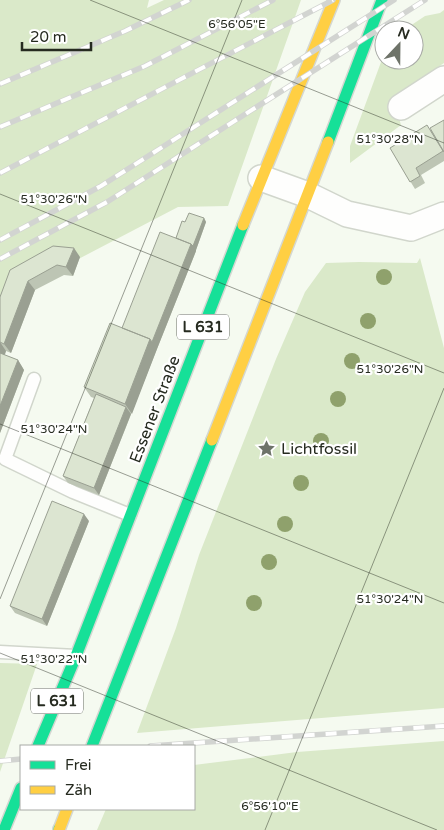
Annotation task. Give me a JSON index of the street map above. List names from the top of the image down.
{
  "streets": {
    "main road": ["L 631", "Essener Straße"]
  },
  "places": {
    "place": ["Lichtfossil"]
  },
  "legend": ["Frei", "Zäh"],
  "scale_bar": "20 m",
  "north": "top",
  "coordinates": [
    "6°56'05\"E",
    "51°30'28\"N",
    "51°30'26\"N",
    "51°30'24\"N",
    "51°30'22\"N",
    "6°56'10\"E"
  ]
}
